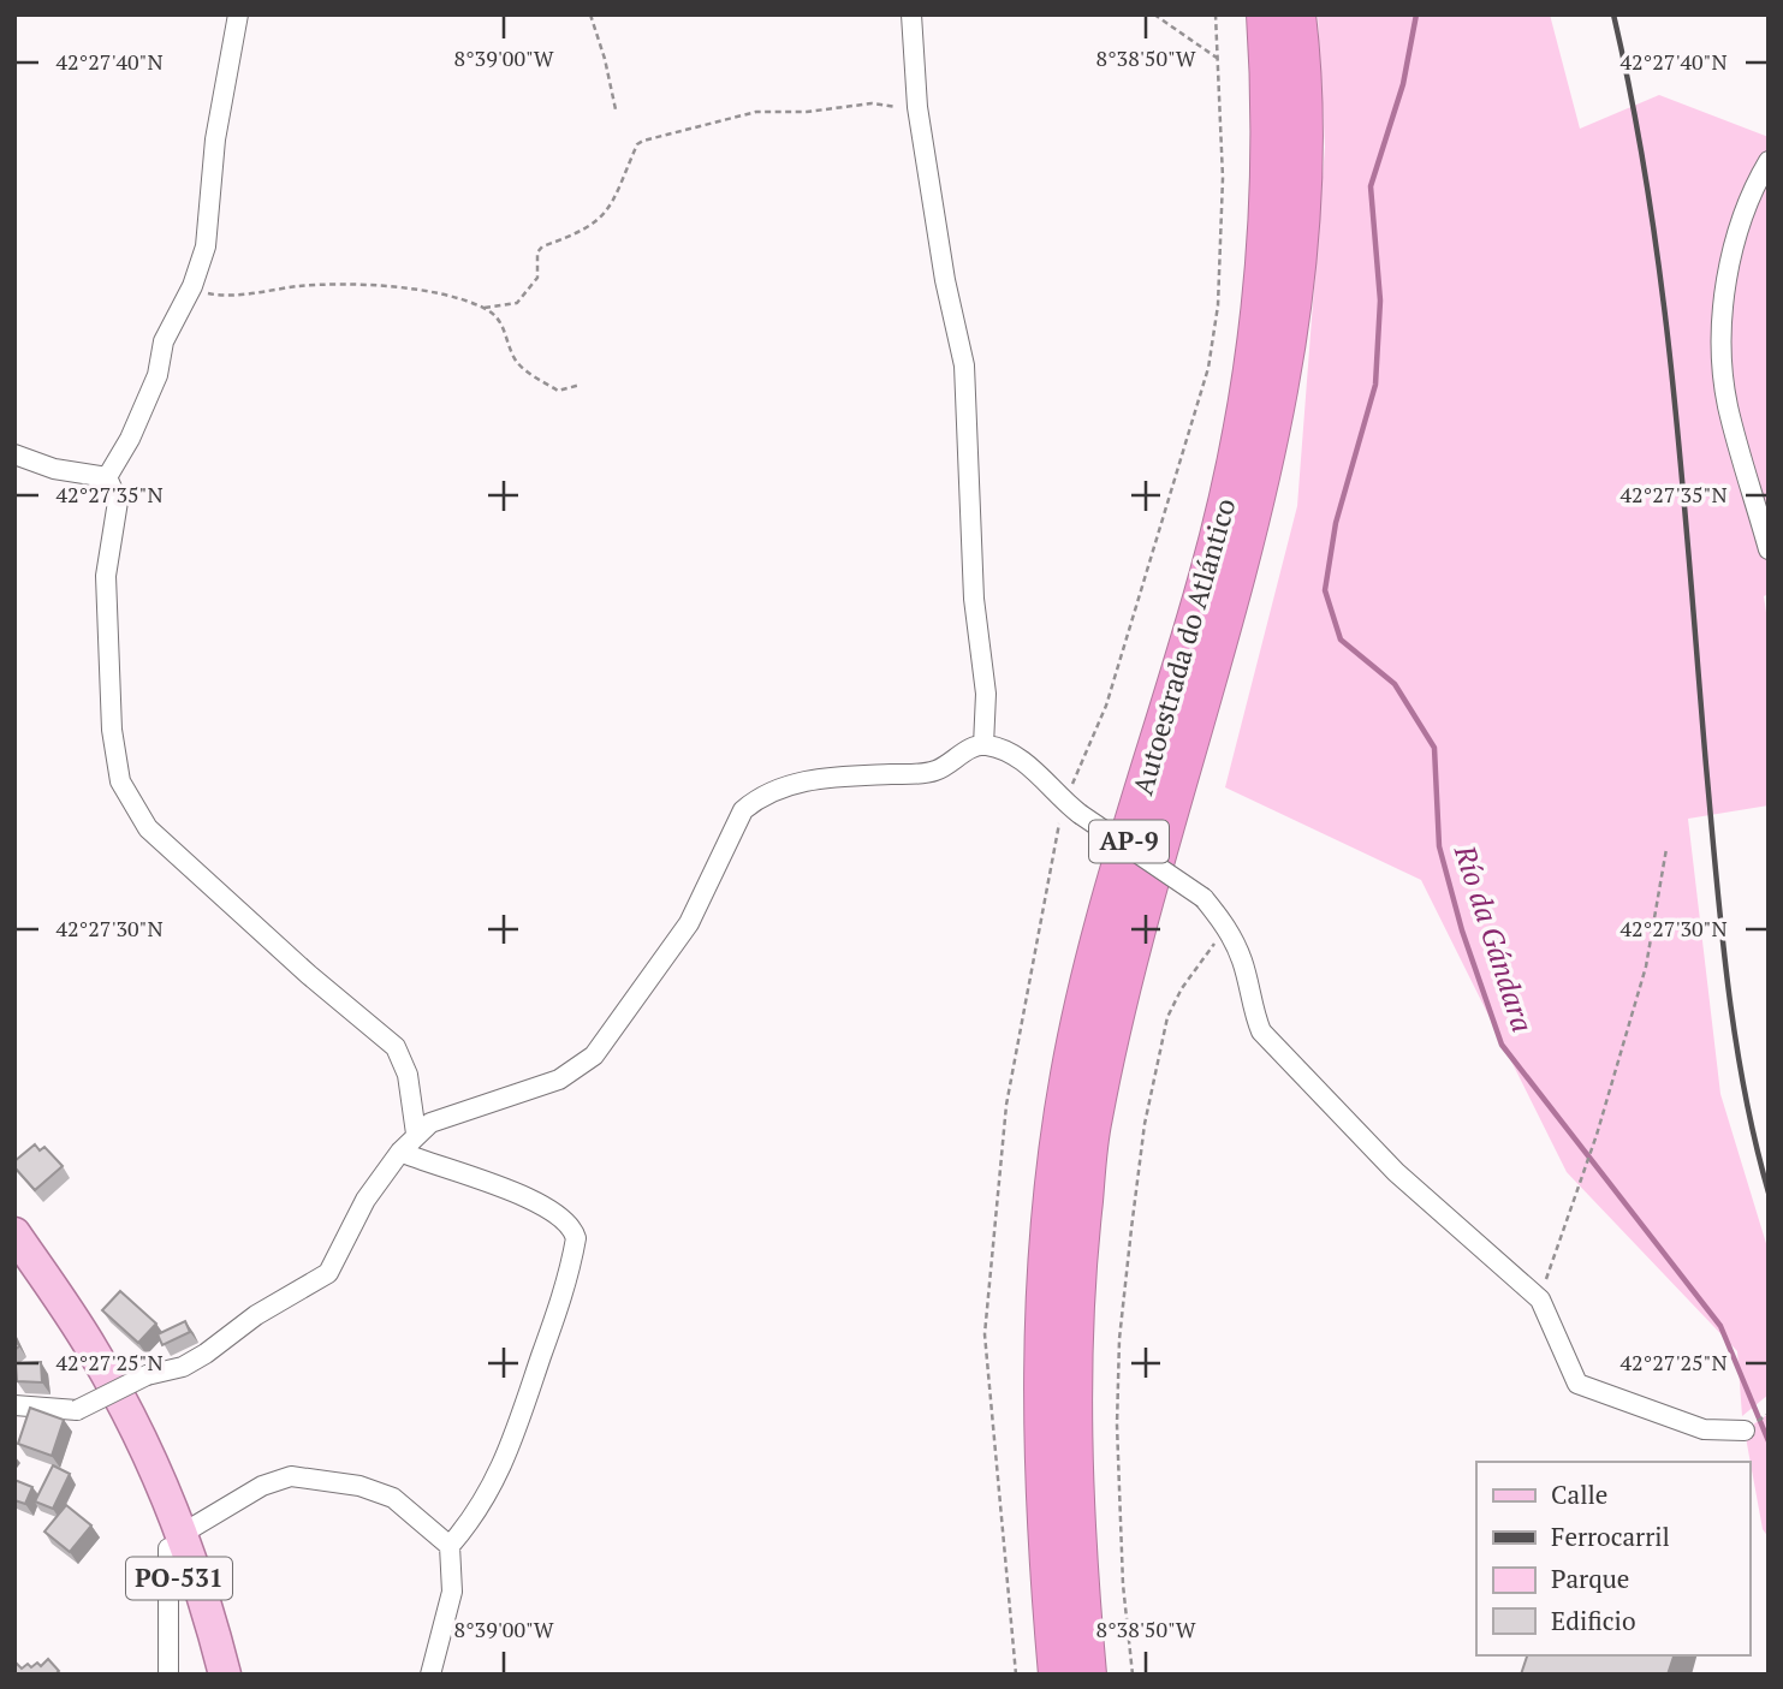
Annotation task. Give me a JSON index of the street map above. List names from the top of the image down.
{
  "streets": {
    "highway": ["Autoestrada do Atlántico", "AP-9"],
    "main road": ["PO-531"]
  },
  "water": ["Río da Gándara"],
  "legend": [
    "Calle",
    "Ferrocarril",
    "Parque",
    "Edificio"
  ],
  "coordinates": [
    "8°39'00\"W",
    "8°38'50\"W",
    "42°27'40\"N",
    "42°27'35\"N",
    "42°27'30\"N",
    "42°27'25\"N"
  ]
}
